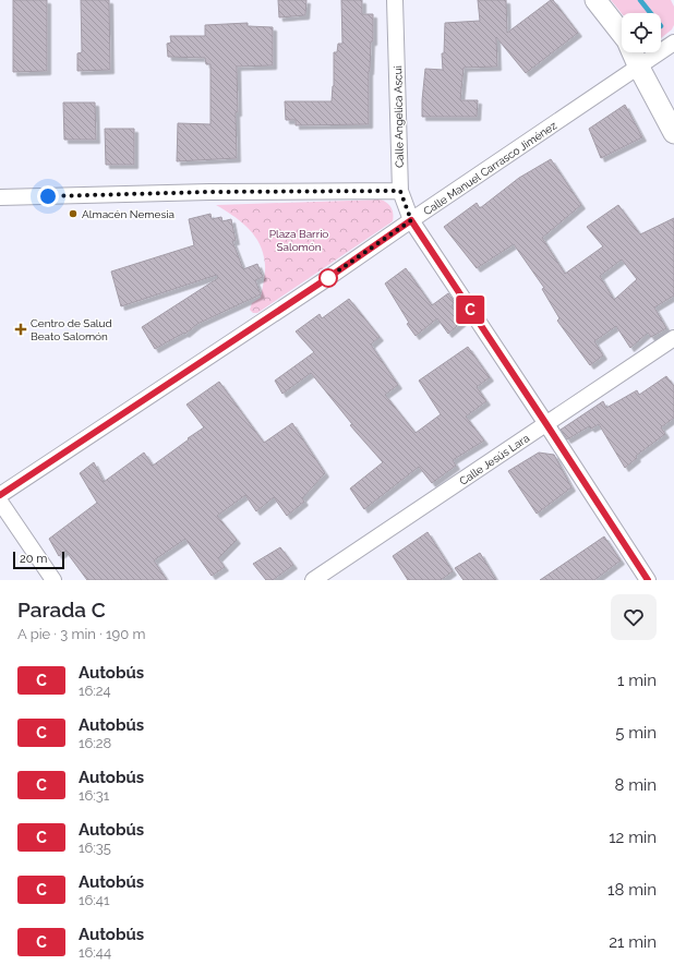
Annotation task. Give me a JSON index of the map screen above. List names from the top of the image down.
{
  "streets": {
    "street": ["Calle Angelica Ascui", "Calle Manuel Carrasco Jiménez", "Calle Jesús Lara"]
  },
  "crossings": [
    ["Calle Angelica Ascui", "Calle Manuel Carrasco Jiménez"],
    ["Calle Angelica Ascui", "Calle Jesús Lara"]
  ],
  "parks": ["Plaza Barrio Salomón"],
  "places": {
    "other": ["Almacén Nemesia"],
    "health": ["Centro de Salud Beato Salomón"]
  },
  "lines": ["bus line C"],
  "scale_bar": "20 m",
  "page": {
    "on_map": "C",
    "scale": "20 m",
    "heading": ["Parada C", "A pie · 3 min · 190 m"],
    "list": [
      {
        "mark": "C",
        "name": "Autobús",
        "note": "16:24",
        "value": "1 min"
      },
      {
        "mark": "C",
        "name": "Autobús",
        "note": "16:28",
        "value": "5 min"
      },
      {
        "mark": "C",
        "name": "Autobús",
        "note": "16:31",
        "value": "8 min"
      },
      {
        "mark": "C",
        "name": "Autobús",
        "note": "16:35",
        "value": "12 min"
      },
      {
        "mark": "C",
        "name": "Autobús",
        "note": "16:41",
        "value": "18 min"
      },
      {
        "mark": "C",
        "name": "Autobús",
        "note": "16:44",
        "value": "21 min"
      }
    ]
  }
}
